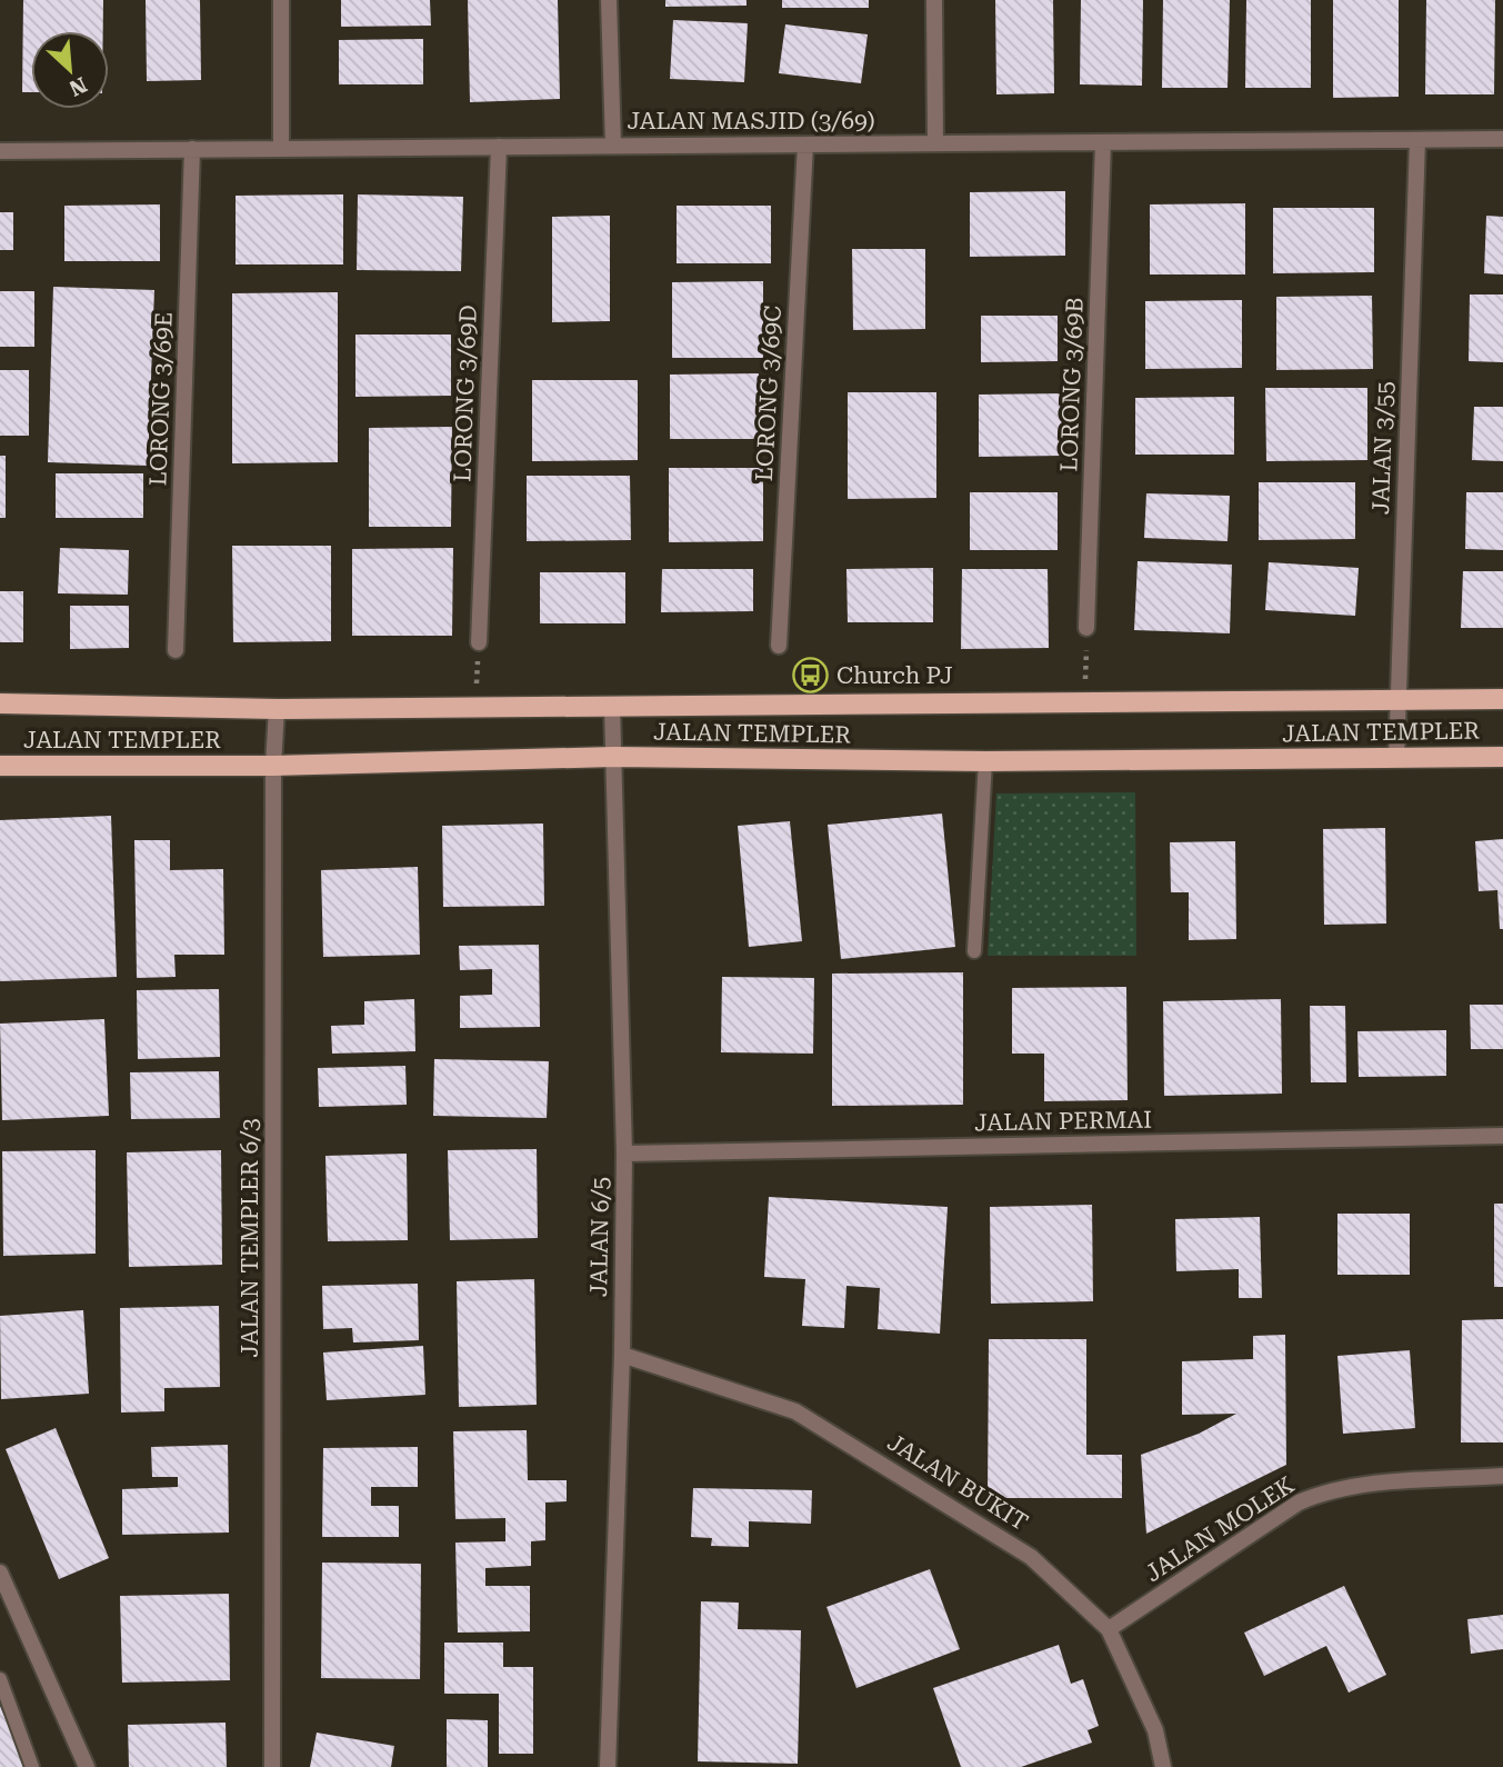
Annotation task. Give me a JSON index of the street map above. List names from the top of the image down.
{
  "streets": {
    "main road": ["JALAN TEMPLER"],
    "street": [
      "JALAN MASJID (3/69)",
      "LORONG 3/69B",
      "LORONG 3/69D",
      "LORONG 3/69C",
      "LORONG 3/69E",
      "JALAN 3/55",
      "JALAN PERMAI",
      "JALAN 6/5",
      "JALAN TEMPLER 6/3",
      "JALAN BUKIT",
      "JALAN MOLEK"
    ]
  },
  "crossings": [
    ["JALAN MASJID (3/69)", "LORONG 3/69B"],
    ["JALAN MASJID (3/69)", "LORONG 3/69D"],
    ["JALAN MASJID (3/69)", "LORONG 3/69C"],
    ["JALAN MASJID (3/69)", "LORONG 3/69E"],
    ["JALAN MASJID (3/69)", "JALAN 3/55"],
    ["JALAN 3/55", "JALAN TEMPLER"],
    ["JALAN TEMPLER", "JALAN 6/5"],
    ["JALAN TEMPLER", "JALAN TEMPLER 6/3"],
    ["JALAN PERMAI", "JALAN 6/5"],
    ["JALAN 6/5", "JALAN BUKIT"],
    ["JALAN BUKIT", "JALAN MOLEK"]
  ],
  "places": {
    "bus stop": ["Church PJ"]
  },
  "north": "bottom right"
}
